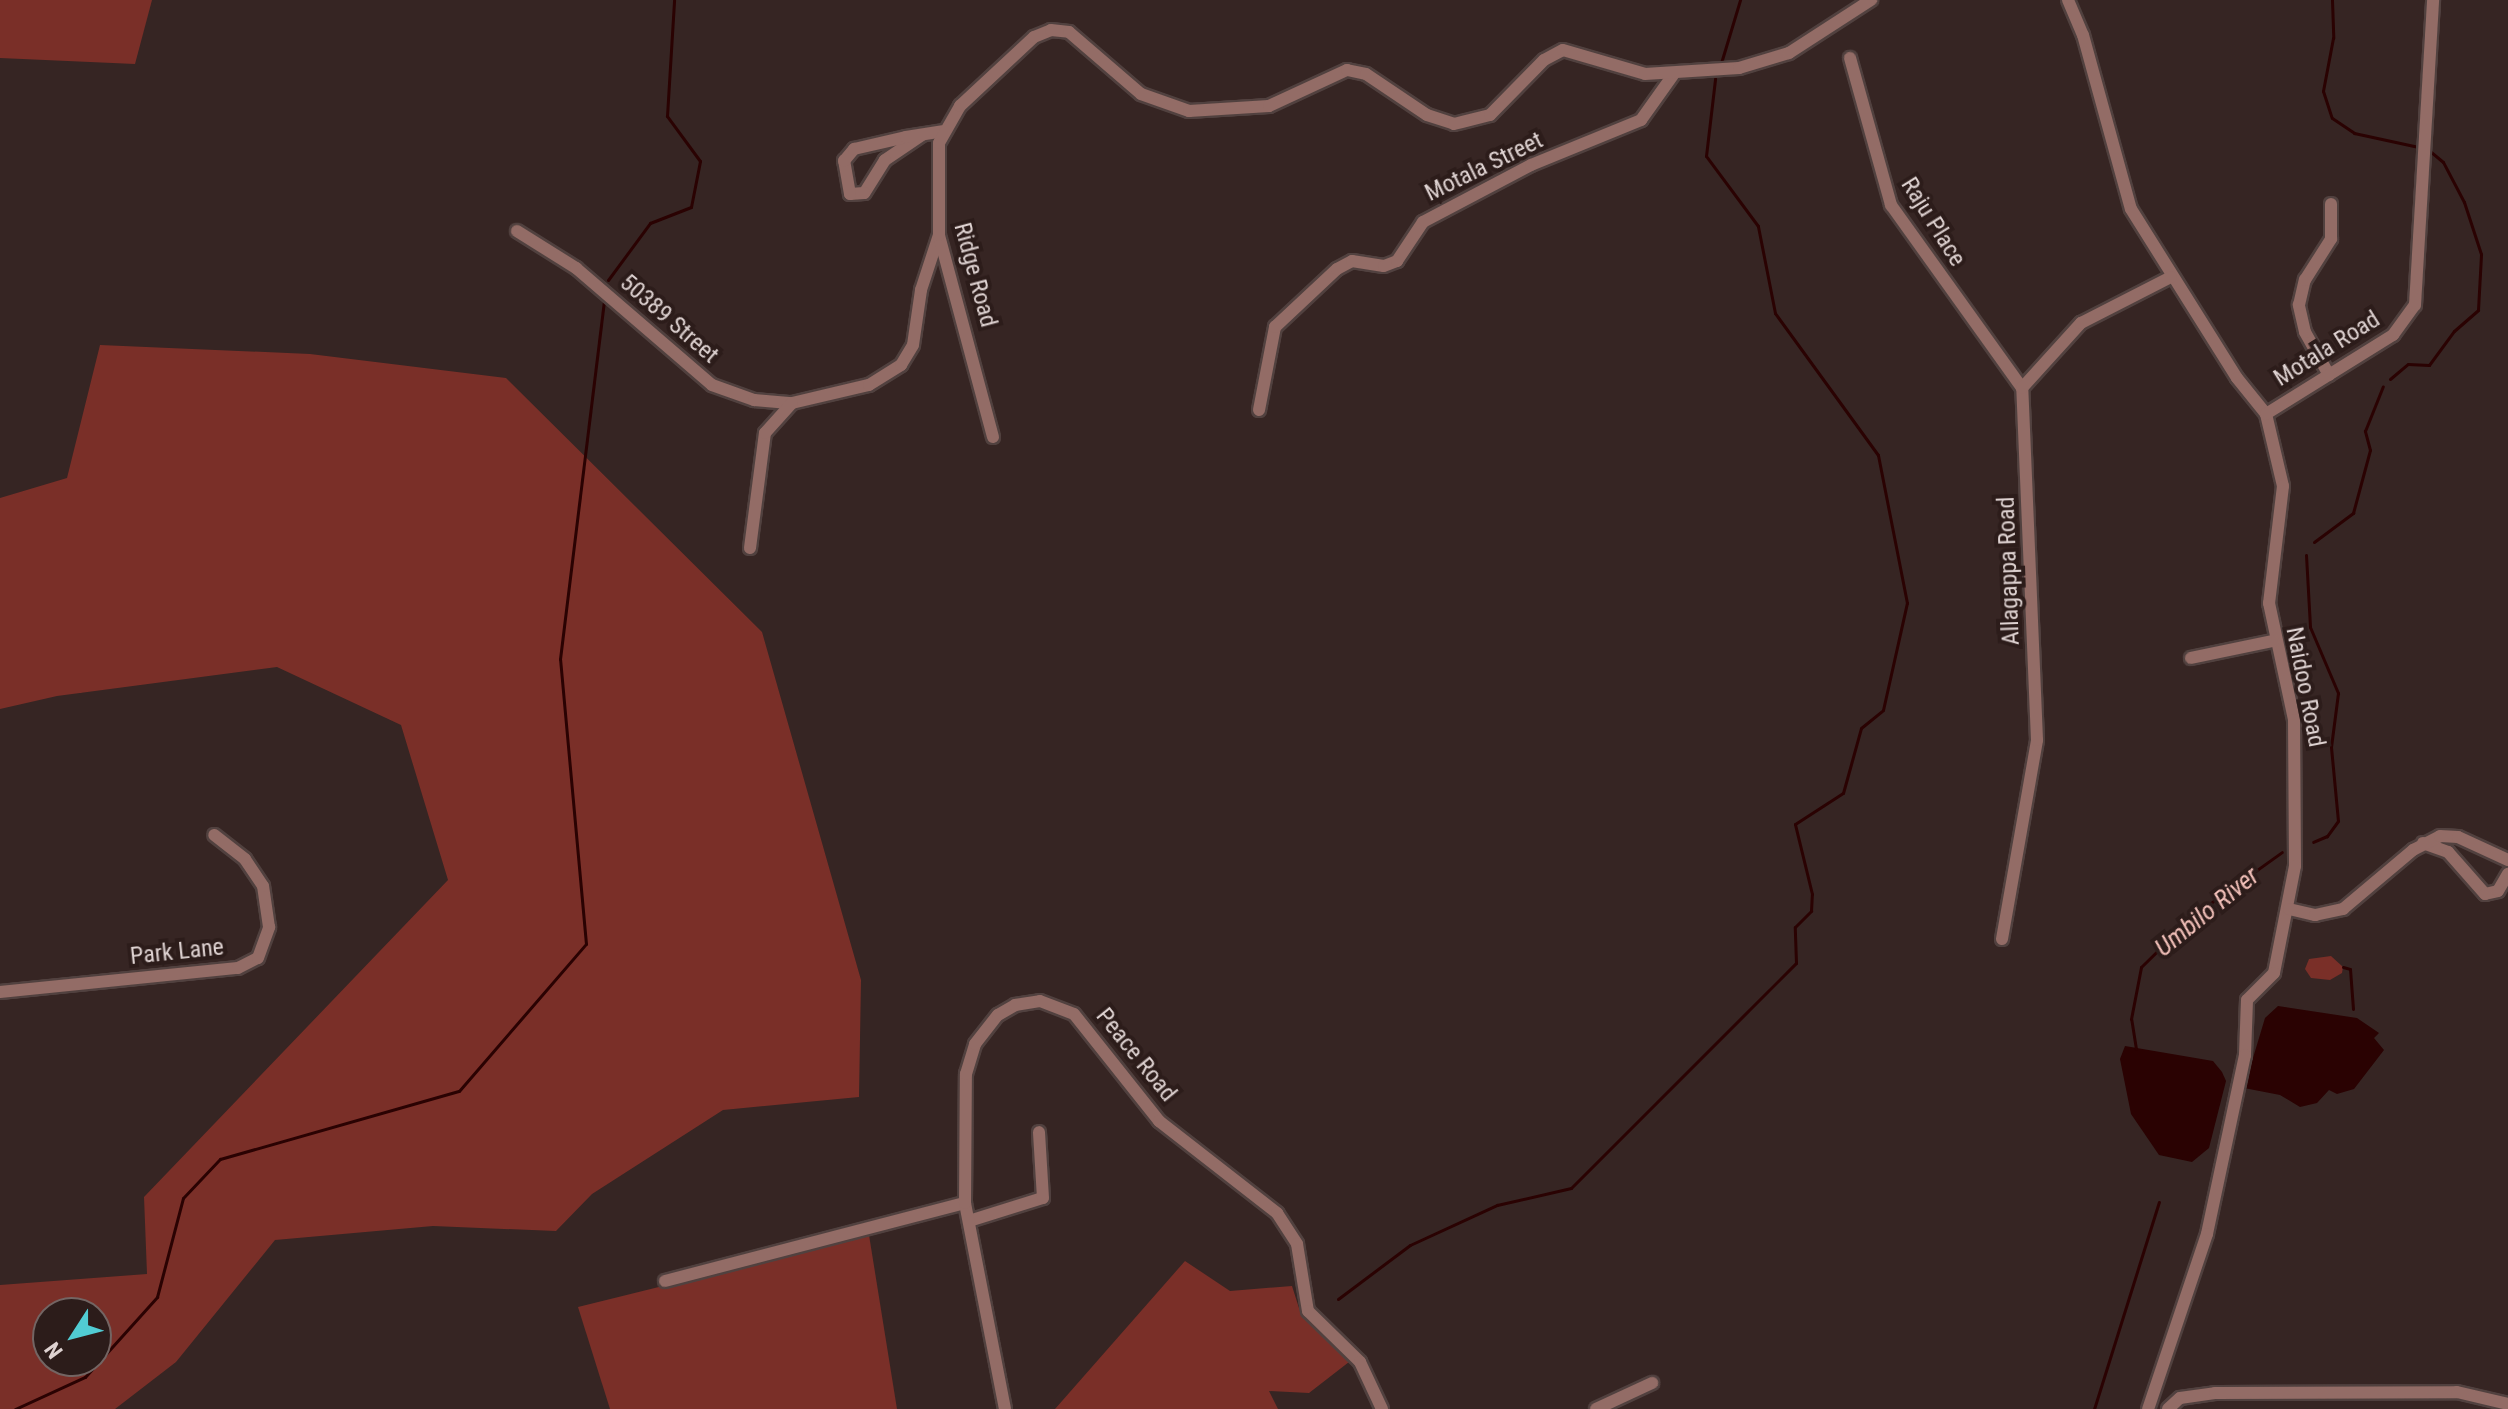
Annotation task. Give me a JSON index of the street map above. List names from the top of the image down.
{
  "streets": {
    "street": [
      "Motala Street",
      "Raju Place",
      "Ridge Road",
      "50389 Street",
      "Motala Road",
      "Allagappa Road",
      "Naidoo Road",
      "Park Lane",
      "Peace Road"
    ]
  },
  "crossings": [
    ["Raju Place", "Allagappa Road"],
    ["Ridge Road", "50389 Street"],
    ["Motala Road", "Naidoo Road"]
  ],
  "water": ["Umbilo River"],
  "north": "bottom left"
}
